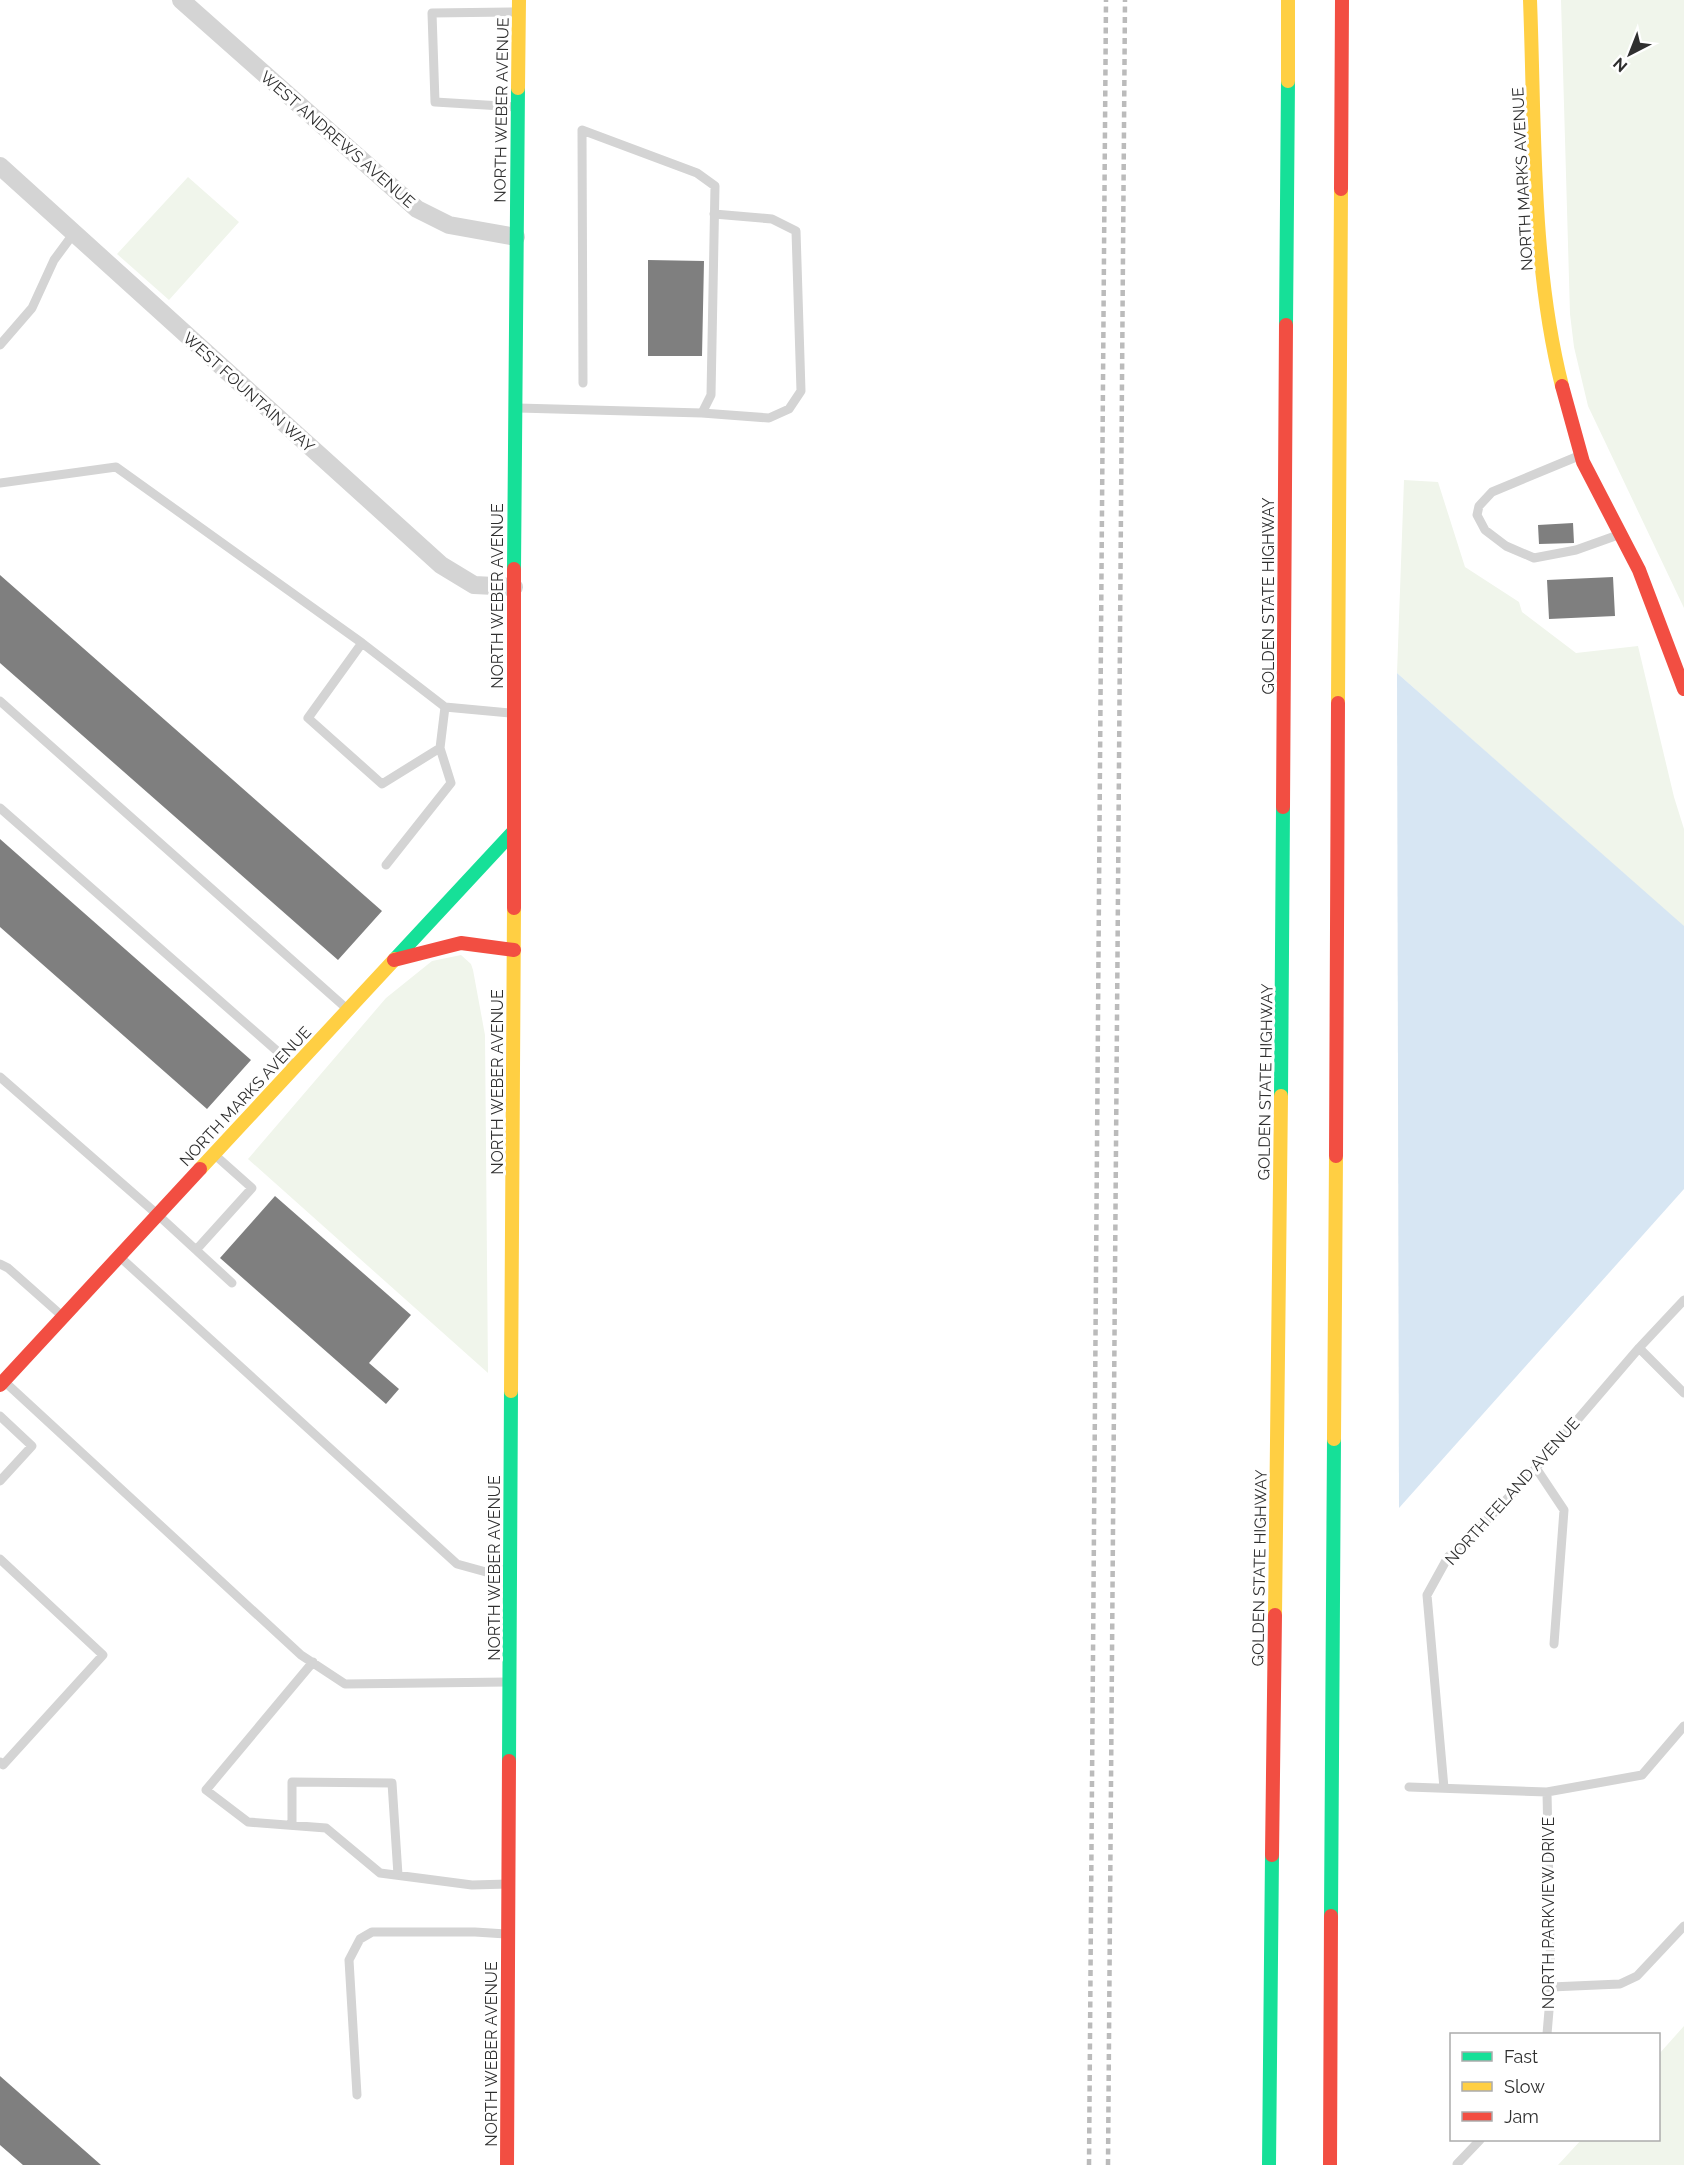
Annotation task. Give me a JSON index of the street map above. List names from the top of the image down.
{
  "streets": {
    "main road": ["NORTH WEBER AVENUE", "NORTH MARKS AVENUE", "GOLDEN STATE HIGHWAY"],
    "street": ["WEST ANDREWS AVENUE", "WEST FOUNTAIN WAY"],
    "lane": ["NORTH FELAND AVENUE", "NORTH PARKVIEW DRIVE"]
  },
  "crossings": [
    ["NORTH WEBER AVENUE", "WEST ANDREWS AVENUE"],
    ["NORTH WEBER AVENUE", "NORTH MARKS AVENUE"],
    ["NORTH WEBER AVENUE", "WEST FOUNTAIN WAY"]
  ],
  "legend": ["Fast", "Slow", "Jam"],
  "north": "bottom left"
}
